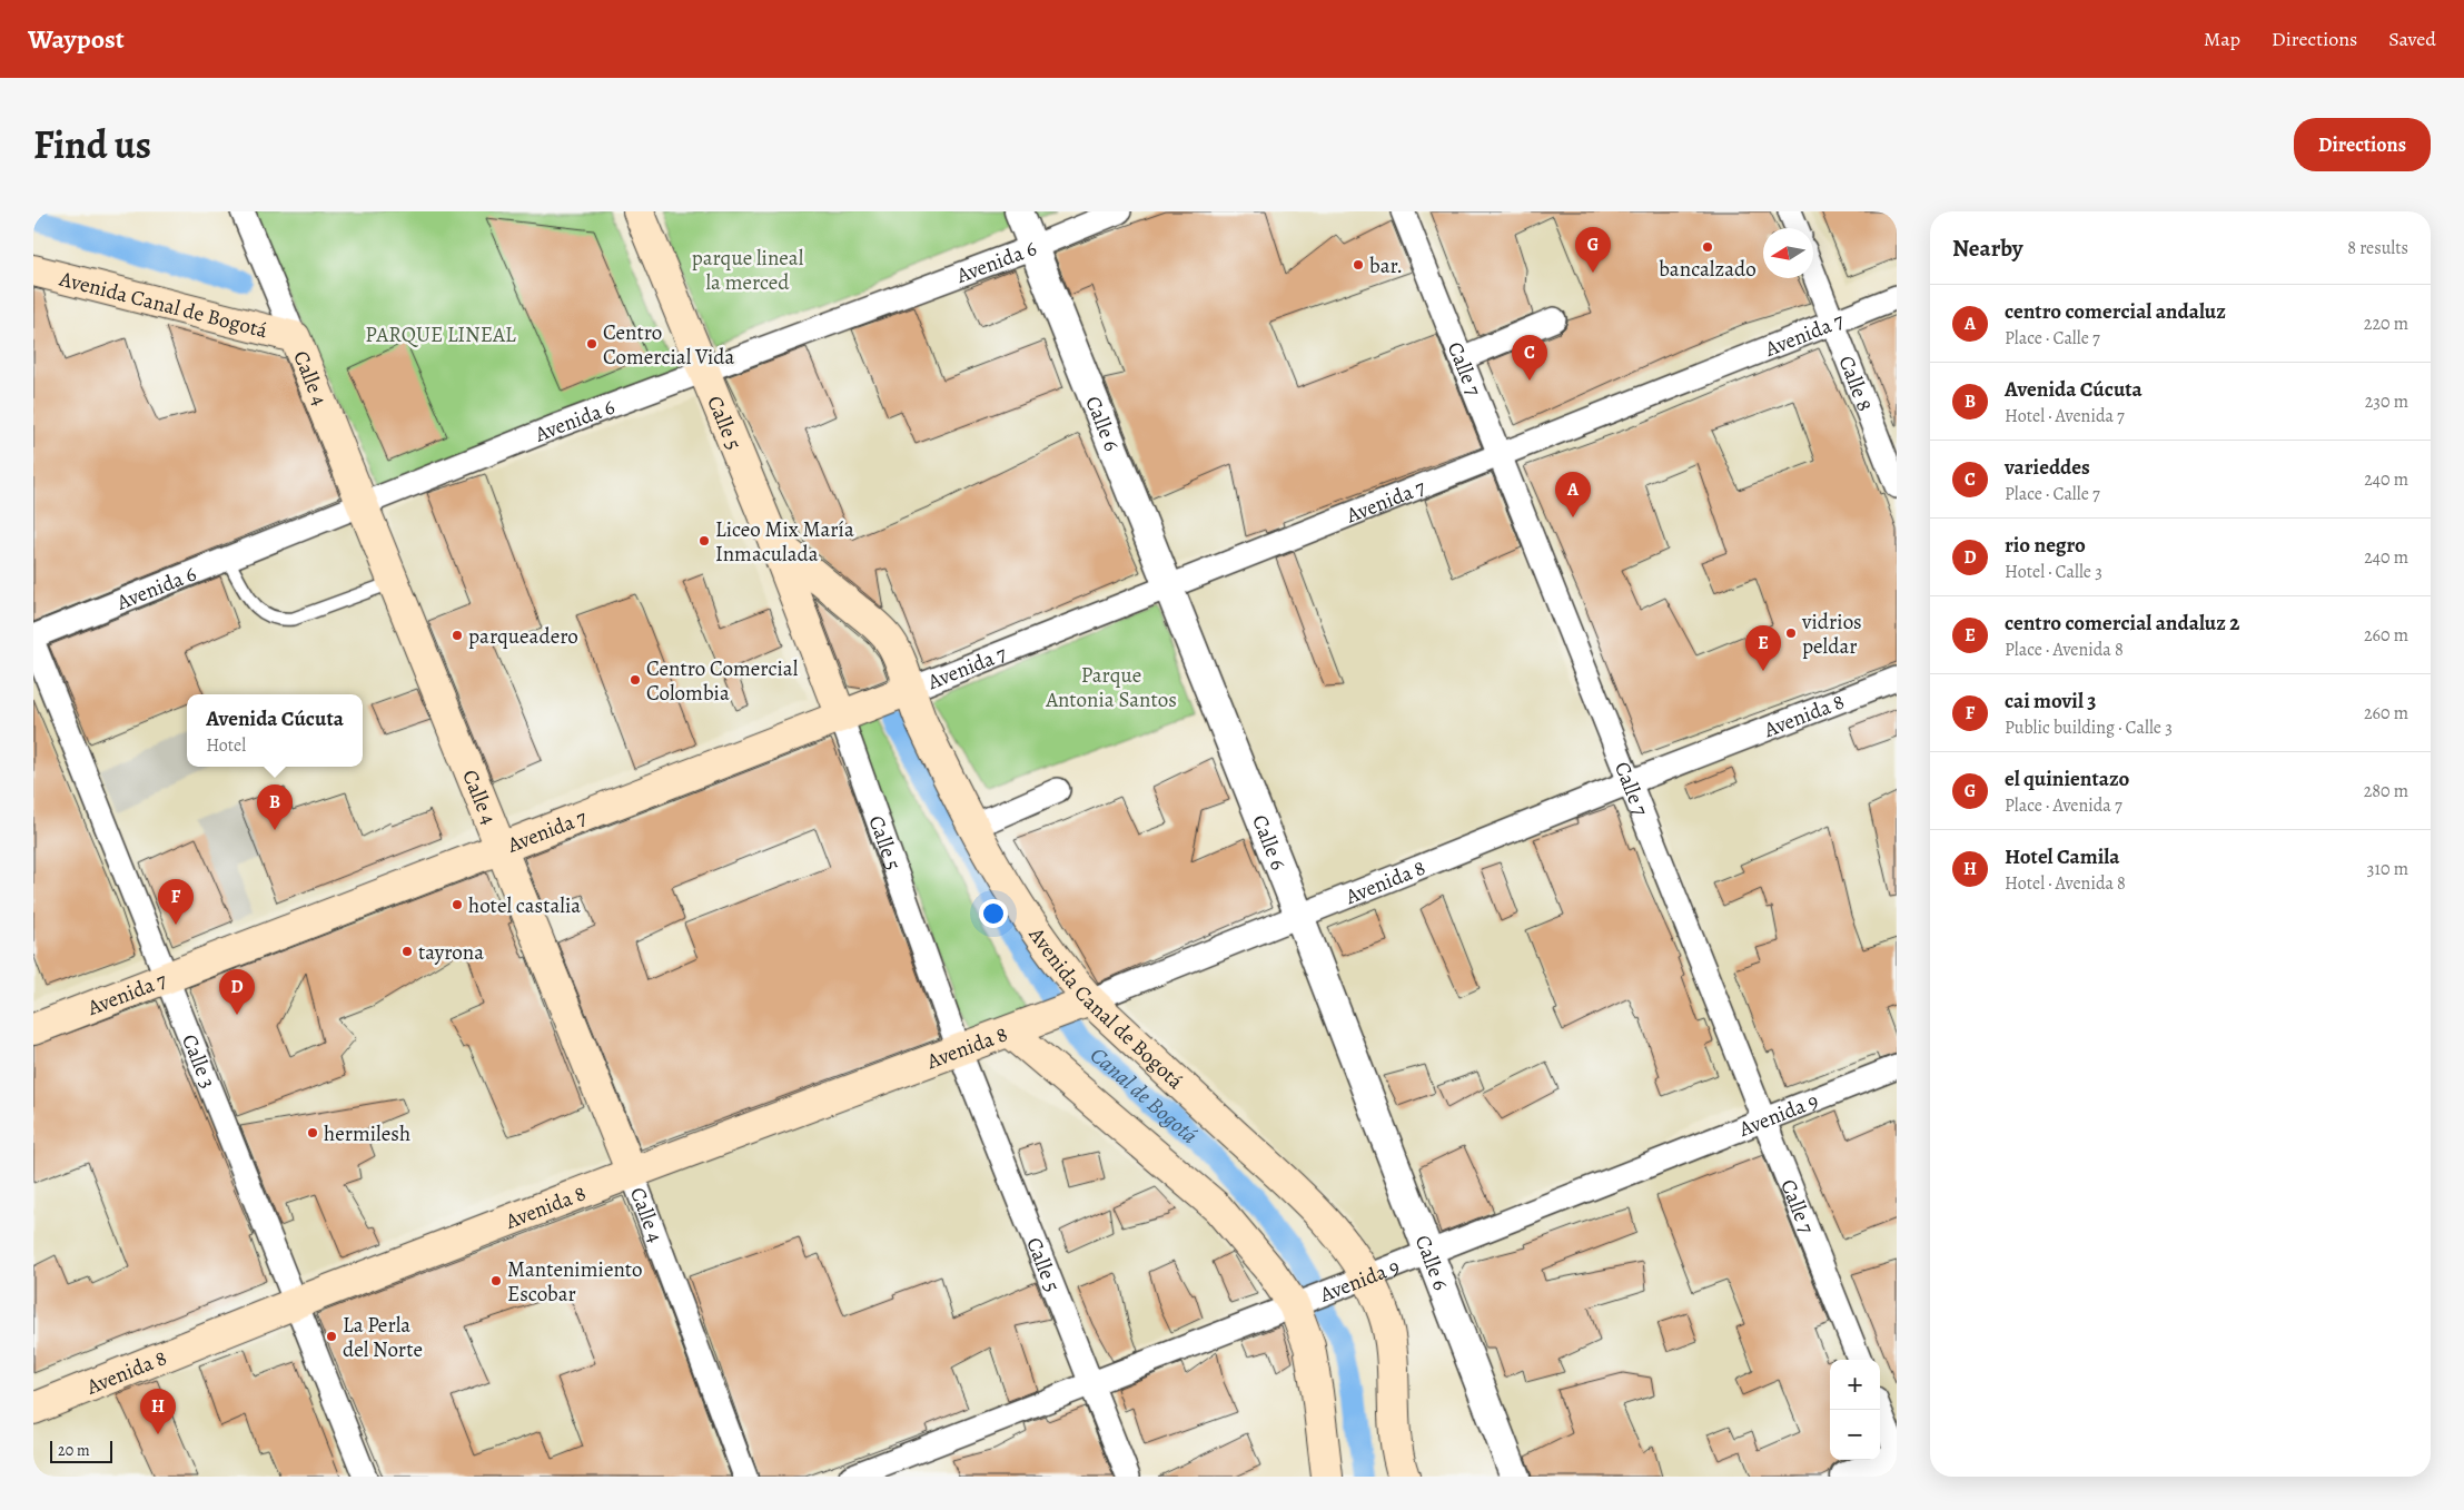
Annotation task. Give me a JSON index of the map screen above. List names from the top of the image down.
{
  "streets": {
    "main road": [
      "Avenida Canal de Bogotá",
      "Avenida 7",
      "Calle 4",
      "Calle 5",
      "Avenida 8"
    ],
    "street": [
      "Avenida 6",
      "Calle 7",
      "Calle 8",
      "Calle 6",
      "Calle 3",
      "Avenida 9"
    ]
  },
  "crossings": [
    ["Avenida 6", "Calle 4"],
    ["Avenida 6", "Calle 5"],
    ["Avenida 6", "Calle 6"],
    ["Avenida Canal de Bogotá", "Avenida 7"],
    ["Avenida Canal de Bogotá", "Calle 4"],
    ["Avenida Canal de Bogotá", "Calle 5"],
    ["Avenida Canal de Bogotá", "Avenida 8"],
    ["Avenida Canal de Bogotá", "Avenida 9"],
    ["Avenida 7", "Calle 7"],
    ["Avenida 7", "Calle 4"],
    ["Avenida 7", "Calle 8"],
    ["Avenida 7", "Calle 5"],
    ["Avenida 7", "Calle 6"],
    ["Avenida 7", "Calle 3"],
    ["Calle 7", "Avenida 8"],
    ["Calle 7", "Avenida 9"],
    ["Calle 4", "Avenida 8"],
    ["Calle 5", "Avenida 8"],
    ["Calle 5", "Avenida 9"],
    ["Calle 6", "Avenida 8"],
    ["Calle 6", "Avenida 9"],
    ["Avenida 8", "Calle 3"]
  ],
  "water": ["Canal de Bogotá"],
  "parks": ["parque lineal la merced", "PARQUE LINEAL", "Parque Antonia Santos"],
  "places": [
    "bancalzado",
    "bar.",
    "Centro Comercial Vida",
    "Liceo Mix María Inmaculada",
    "vidrios peldar",
    "parqueadero",
    "Centro Comercial Colombia",
    "hotel castalia",
    "tayrona",
    "hermilesh",
    "Mantenimiento Escobar",
    "La Perla del Norte"
  ],
  "scale_bar": "20 m",
  "north": "left",
  "page": {
    "header": "Waypost",
    "nav": ["Map", "Directions", "Saved"],
    "title": "Find us",
    "buttons": "Directions",
    "heading": ["Nearby", "8 results"],
    "pins": [
      "G",
      "C",
      "A",
      "E",
      "B",
      "F",
      "D",
      "H"
    ],
    "list": [
      {
        "mark": "A",
        "name": "centro comercial andaluz",
        "note": "Place · Calle 7",
        "value": "220 m"
      },
      {
        "mark": "B",
        "name": "Avenida Cúcuta",
        "note": "Hotel · Avenida 7",
        "value": "230 m"
      },
      {
        "mark": "C",
        "name": "varieddes",
        "note": "Place · Calle 7",
        "value": "240 m"
      },
      {
        "mark": "D",
        "name": "rio negro",
        "note": "Hotel · Calle 3",
        "value": "240 m"
      },
      {
        "mark": "E",
        "name": "centro comercial andaluz 2",
        "note": "Place · Avenida 8",
        "value": "260 m"
      },
      {
        "mark": "F",
        "name": "cai movil 3",
        "note": "Public building · Calle 3",
        "value": "260 m"
      },
      {
        "mark": "G",
        "name": "el quinientazo",
        "note": "Place · Avenida 7",
        "value": "280 m"
      },
      {
        "mark": "H",
        "name": "Hotel Camila",
        "note": "Hotel · Avenida 8",
        "value": "310 m"
      }
    ],
    "popup": ["Avenida Cúcuta", "Hotel"],
    "map_buttons": ["+", "−"],
    "scale": "20 m"
  }
}
